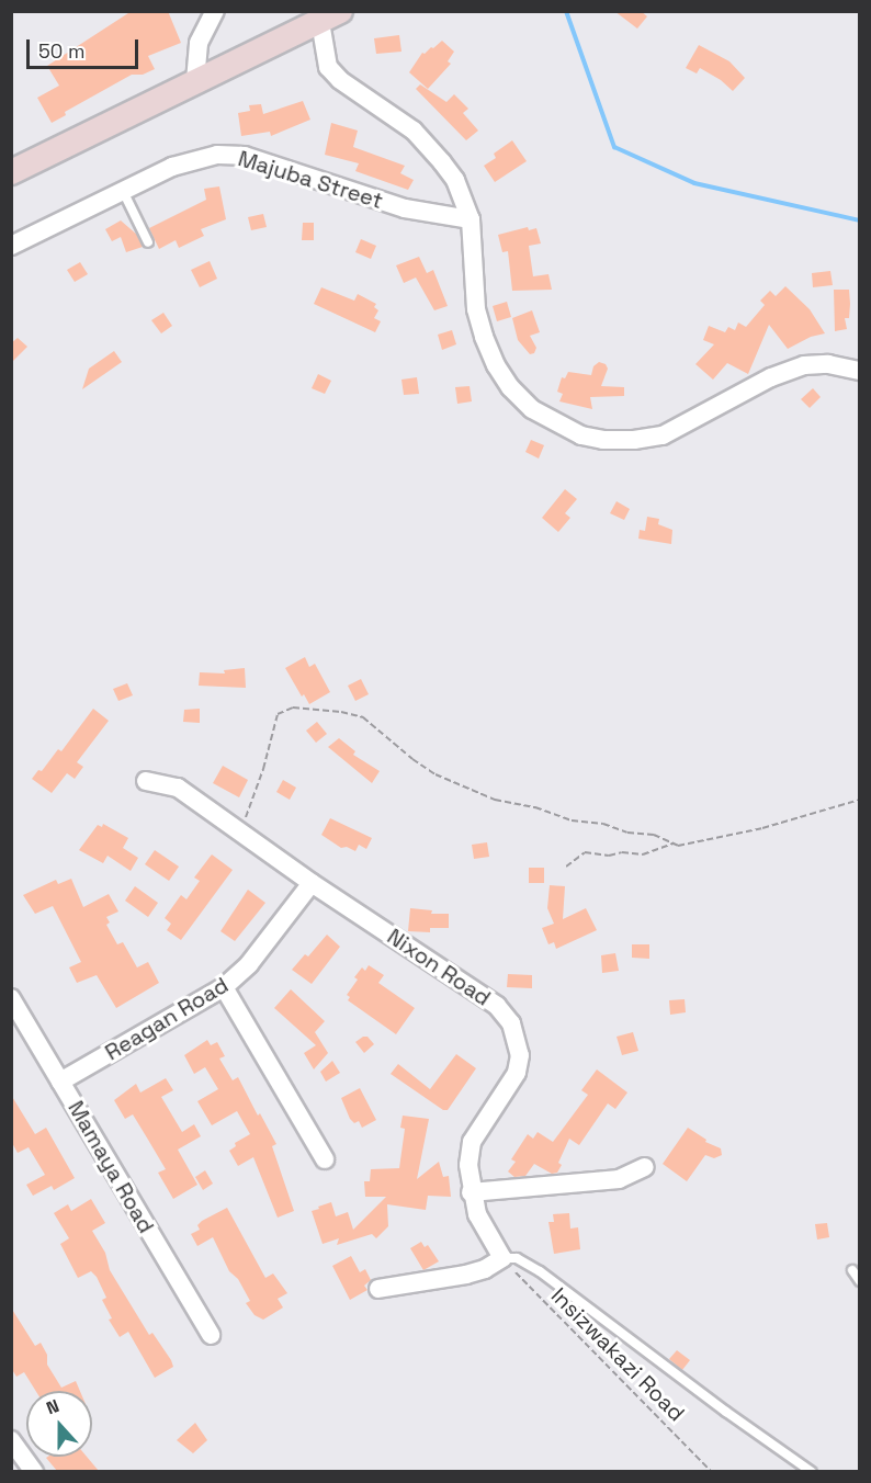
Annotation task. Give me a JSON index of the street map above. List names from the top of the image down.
{
  "streets": {
    "street": [
      "Majuba Street",
      "Nixon Road",
      "Reagan Road",
      "Mamaya Road"
    ],
    "path": ["Insizwakazi Road"]
  },
  "crossings": [
    ["Nixon Road", "Reagan Road"],
    ["Nixon Road", "Insizwakazi Road"],
    ["Reagan Road", "Mamaya Road"]
  ],
  "scale_bar": "50 m",
  "north": "top"
}
